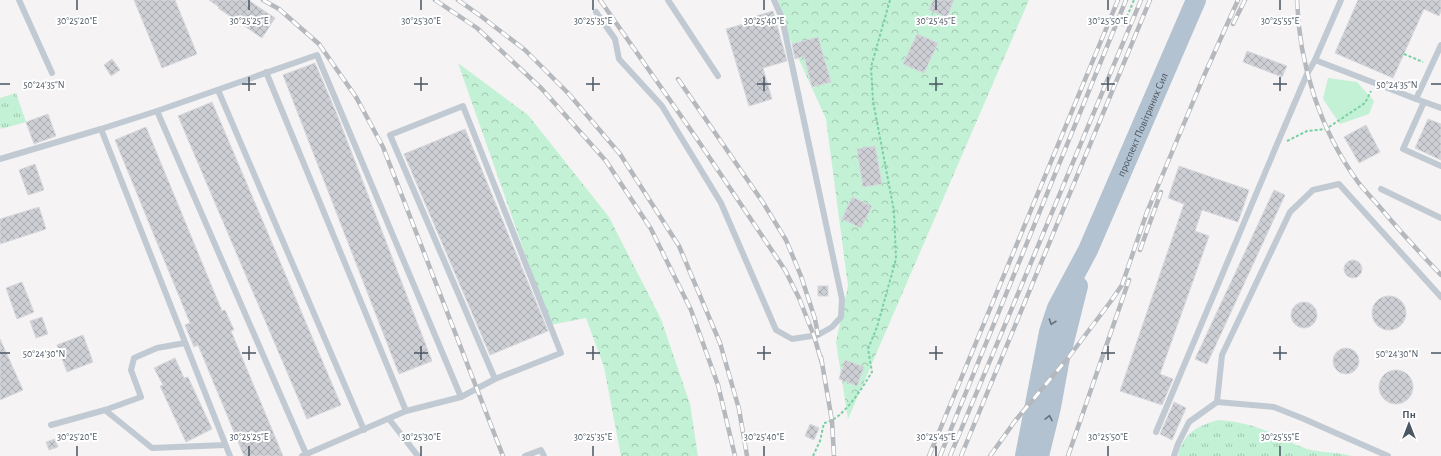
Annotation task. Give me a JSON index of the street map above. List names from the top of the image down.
{
  "streets": {
    "main road": ["проспект Повітряних Сил"]
  },
  "north": "top",
  "coordinates": [
    "30°25'20\"E",
    "30°25'25\"E",
    "30°25'30\"E",
    "30°25'35\"E",
    "30°25'40\"E",
    "30°25'45\"E",
    "30°25'50\"E",
    "30°25'55\"E",
    "50°24'35\"N",
    "50°24'30\"N"
  ]
}
